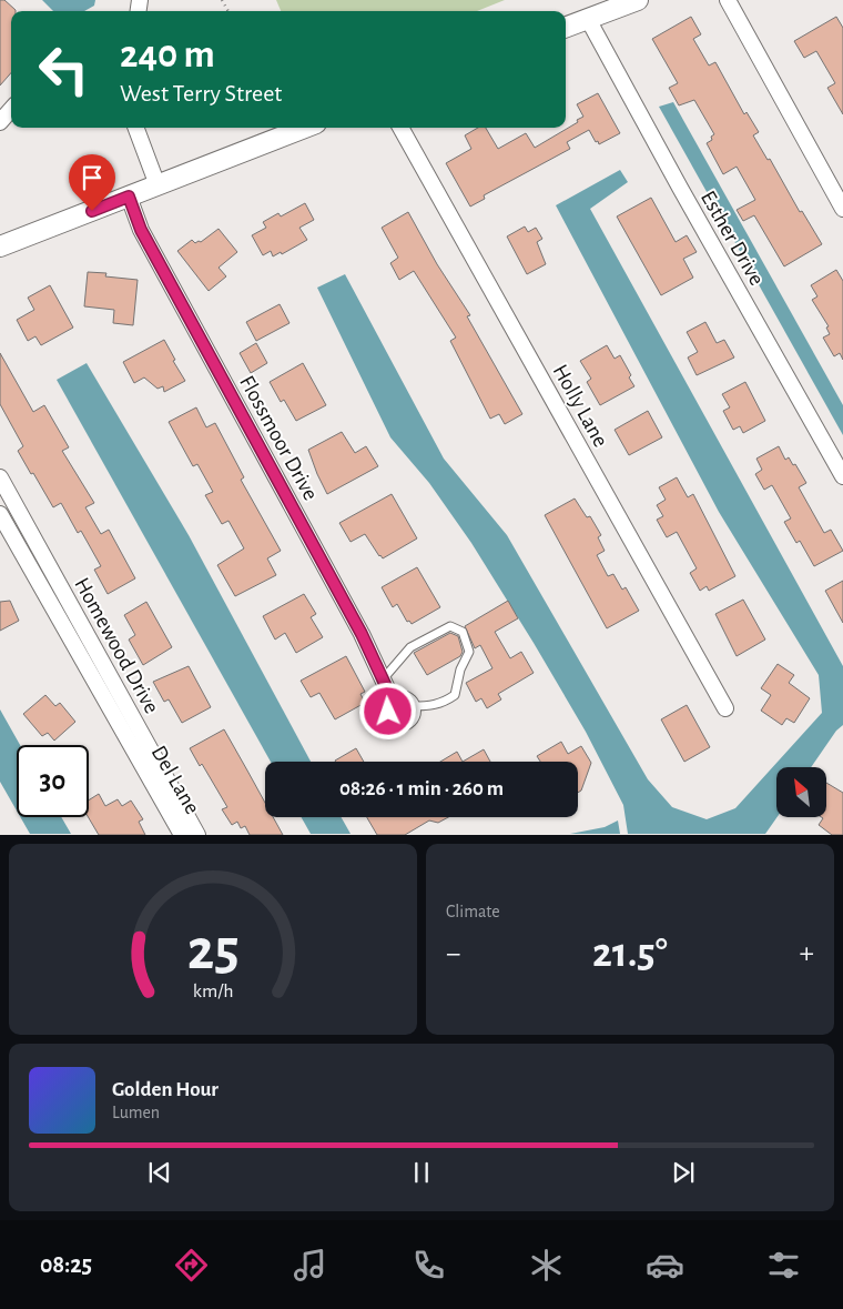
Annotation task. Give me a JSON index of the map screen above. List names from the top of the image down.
{
  "streets": {
    "street": [
      "Esther Drive",
      "Holly Lane",
      "Flossmoor Drive",
      "Homewood Drive",
      "Del Lane"
    ]
  },
  "north": "top left",
  "page": {
    "turn": ["240 m", "West Terry Street"],
    "limit": "30",
    "trip": "08:26 · 1 min · 260 m",
    "tile": "Climate",
    "heat": ["−", "21.5°", "+"],
    "song": ["Golden Hour", "Lumen"],
    "tabs": "08:25",
    "gauge": ["25", "km/h"]
  }
}
